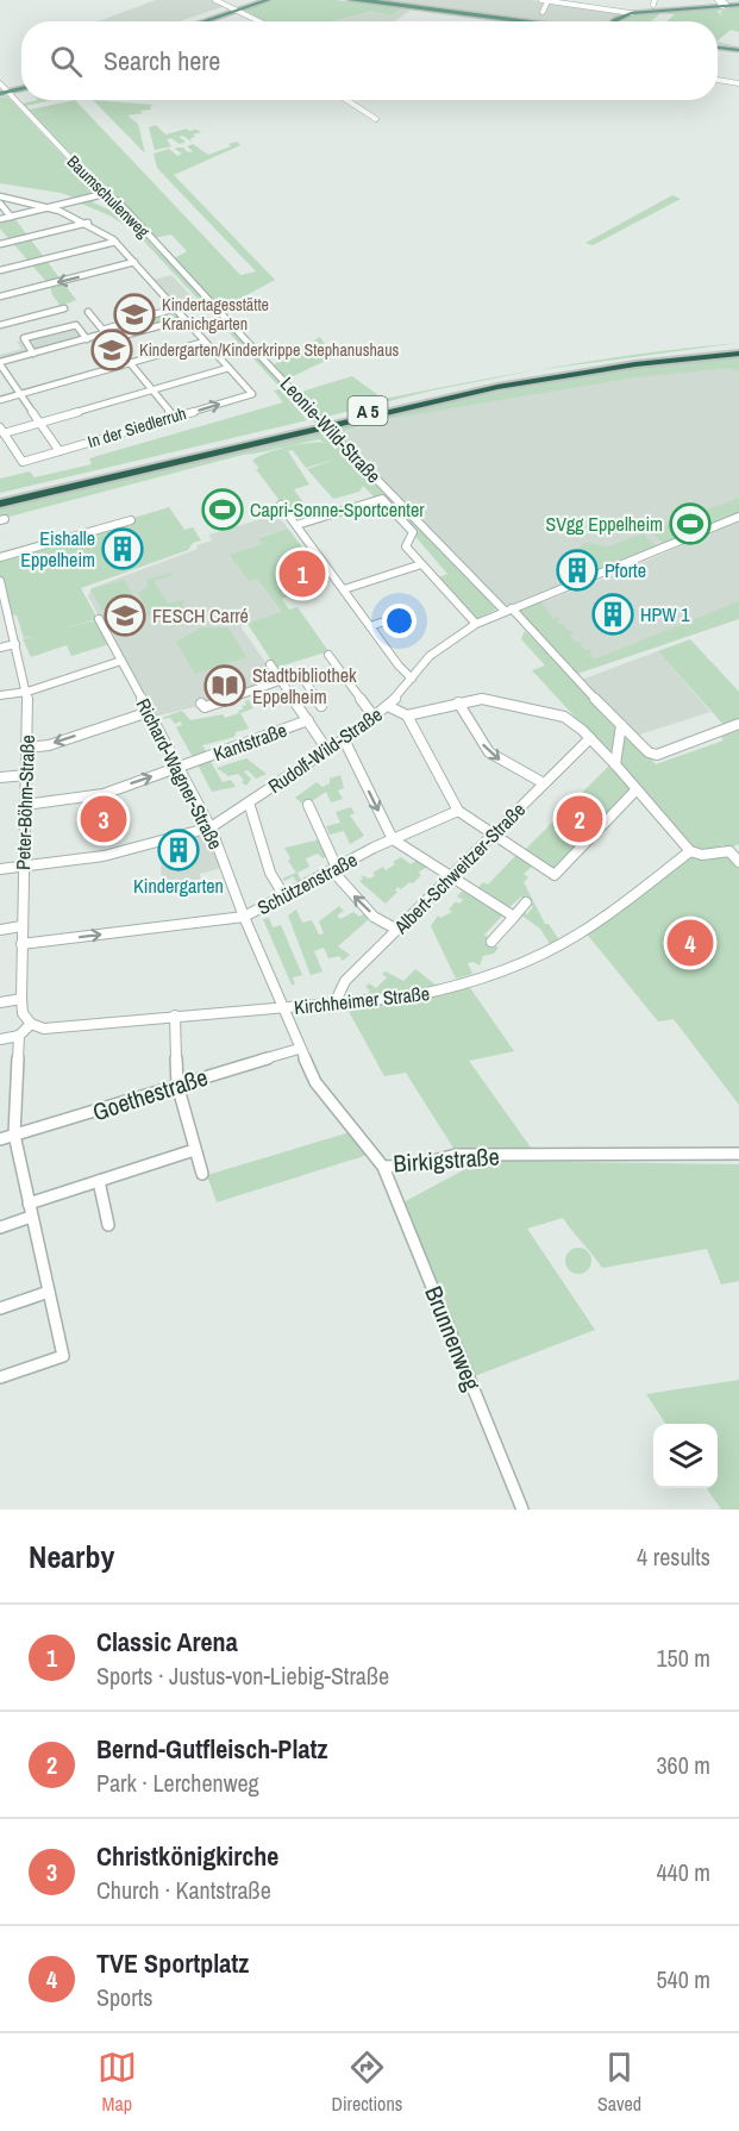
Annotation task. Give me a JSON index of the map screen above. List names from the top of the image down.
{
  "streets": {
    "highway": ["A 5"],
    "street": [
      "Baumschulenweg",
      "In der Siedlerruh",
      "Leonie-Wild-Straße",
      "Kantstraße",
      "Rudolf-Wild-Straße",
      "Richard-Wagner-Straße",
      "Peter-Böhm-Straße",
      "Albert-Schweitzer-Straße",
      "Schützenstraße",
      "Kirchheimer Straße",
      "Goethestraße",
      "Birkigstraße",
      "Brunnenweg"
    ]
  },
  "crossings": [
    ["Baumschulenweg", "Leonie-Wild-Straße"],
    ["Leonie-Wild-Straße", "Rudolf-Wild-Straße"],
    ["Kantstraße", "Richard-Wagner-Straße"],
    ["Kantstraße", "Peter-Böhm-Straße"],
    ["Rudolf-Wild-Straße", "Richard-Wagner-Straße"],
    ["Rudolf-Wild-Straße", "Peter-Böhm-Straße"],
    ["Richard-Wagner-Straße", "Schützenstraße"],
    ["Richard-Wagner-Straße", "Kirchheimer Straße"],
    ["Richard-Wagner-Straße", "Birkigstraße"],
    ["Peter-Böhm-Straße", "Schützenstraße"],
    ["Peter-Böhm-Straße", "Kirchheimer Straße"],
    ["Albert-Schweitzer-Straße", "Kirchheimer Straße"],
    ["Kirchheimer Straße", "Birkigstraße"],
    ["Goethestraße", "Birkigstraße"],
    ["Birkigstraße", "Brunnenweg"]
  ],
  "one_way": ["Schützenstraße"],
  "places": {
    "school or university": ["Kindertagesstätte Kranichgarten", "Kindergarten/Kinderkrippe Stephanushaus", "FESCH Carré"],
    "sports": ["Capri-Sonne-Sportcenter", "SVgg Eppelheim"],
    "building": [
      "Eishalle Eppelheim",
      "Pforte",
      "HPW 1",
      "Kindergarten"
    ],
    "library": ["Stadtbibliothek Eppelheim"]
  },
  "page": {
    "search": "Search here",
    "pins": [
      "1",
      "2",
      "3",
      "4"
    ],
    "heading": ["Nearby", "4 results"],
    "list": [
      {
        "mark": "1",
        "name": "Classic Arena",
        "note": "Sports · Justus-von-Liebig-Straße",
        "value": "150 m"
      },
      {
        "mark": "2",
        "name": "Bernd-Gutfleisch-Platz",
        "note": "Park · Lerchenweg",
        "value": "360 m"
      },
      {
        "mark": "3",
        "name": "Christkönigkirche",
        "note": "Church · Kantstraße",
        "value": "440 m"
      },
      {
        "mark": "4",
        "name": "TVE Sportplatz",
        "note": "Sports",
        "value": "540 m"
      }
    ],
    "nav": ["Map", "Directions", "Saved"]
  }
}
